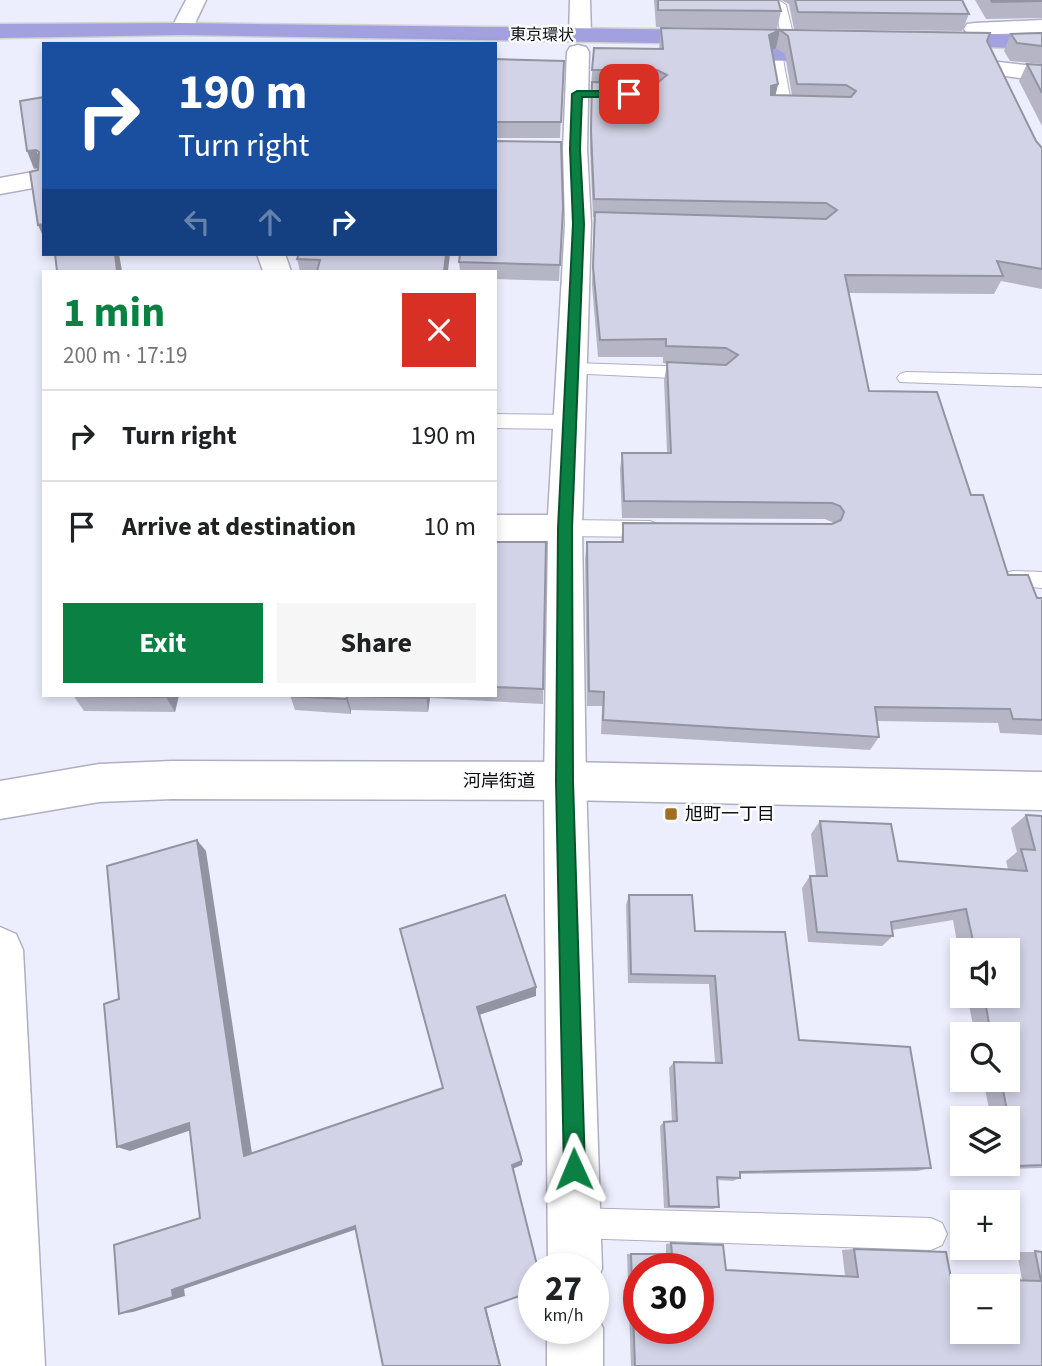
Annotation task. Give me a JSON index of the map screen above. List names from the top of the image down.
{
  "streets": {
    "highway": ["東京環状"],
    "street": ["河岸街道"]
  },
  "places": {
    "transit": ["旭町一丁目"]
  },
  "page": {
    "turn": ["190 m", "Turn right"],
    "heading": ["1 min", "200 m · 17:19"],
    "list": [
      {
        "name": "Turn right",
        "value": "190 m"
      },
      {
        "name": "Arrive at destination",
        "value": "10 m"
      }
    ],
    "buttons": ["Exit", "Share"],
    "map_buttons": ["+", "−"],
    "speed": "27 km/h",
    "limit": "30"
  }
}
